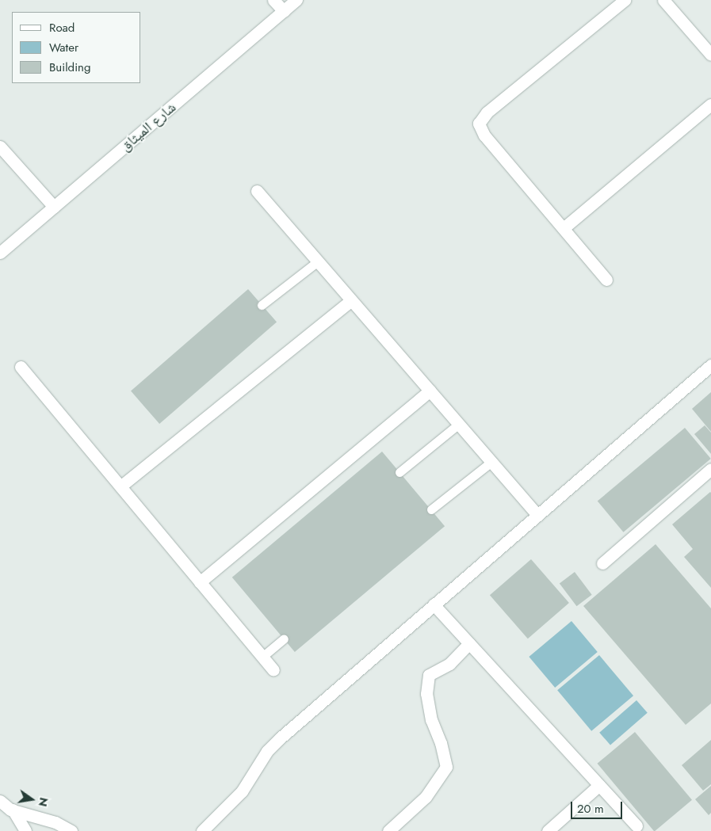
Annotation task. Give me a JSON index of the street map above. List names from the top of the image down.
{
  "streets": {
    "street": ["شارع الميثاق"]
  },
  "legend": ["Road", "Water", "Building"],
  "scale_bar": "20 m",
  "north": "right"
}
